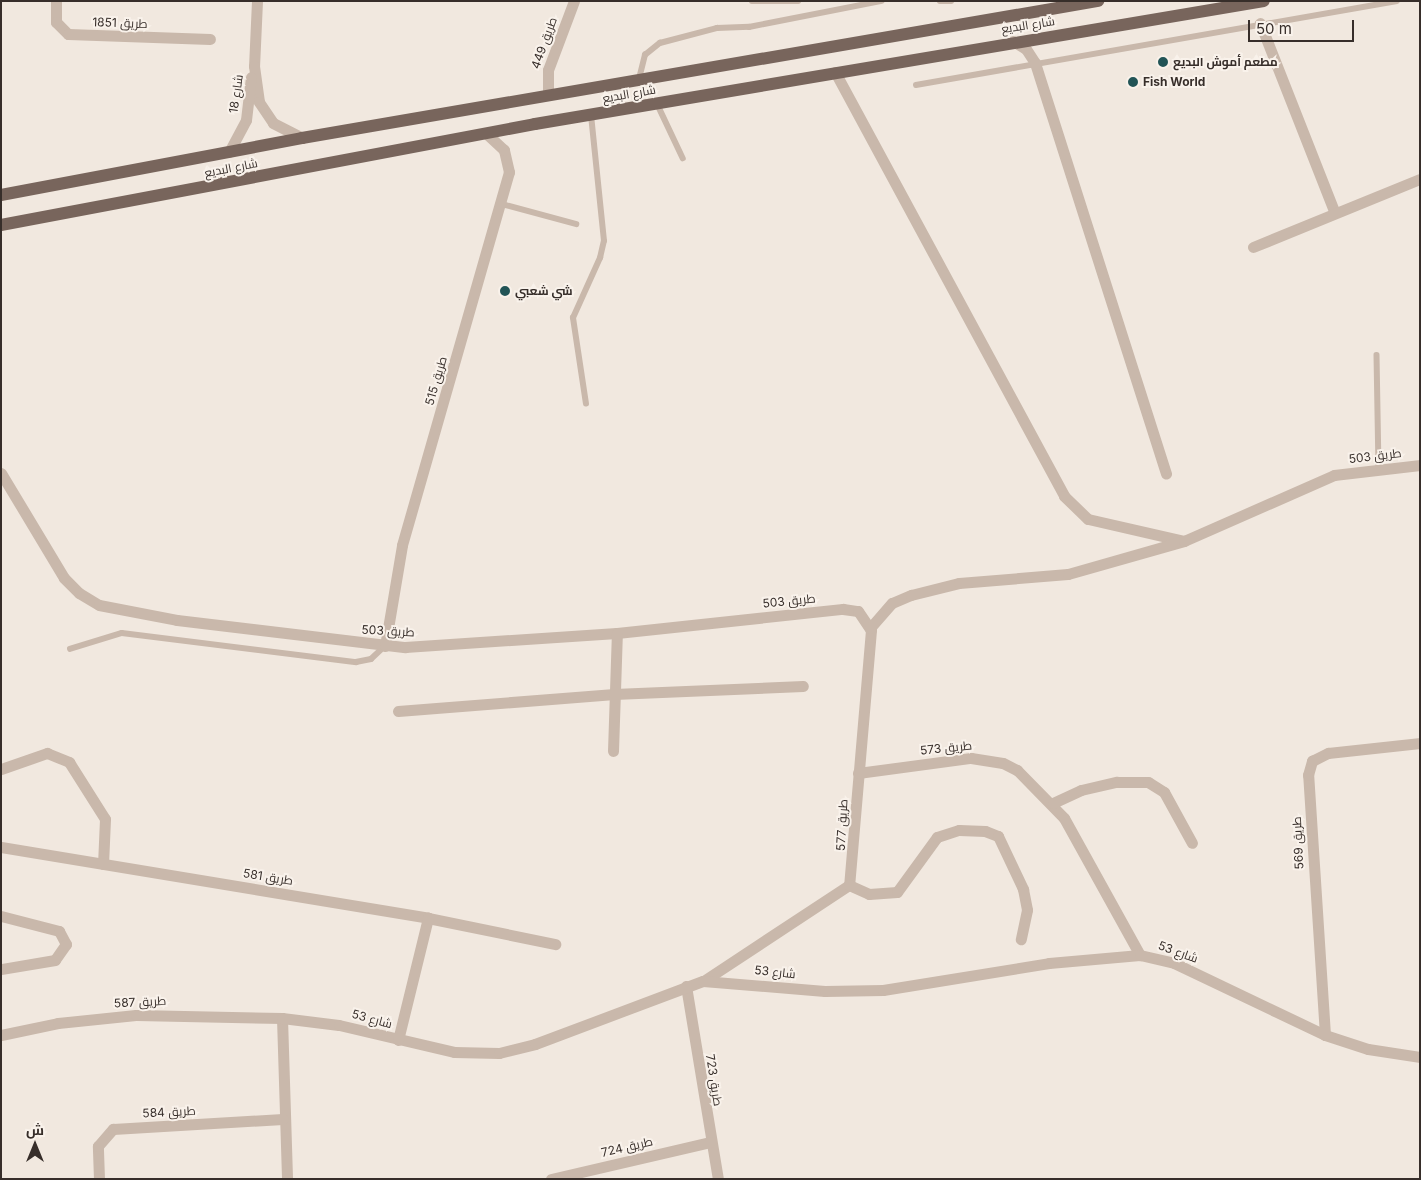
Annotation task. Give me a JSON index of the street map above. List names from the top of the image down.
{
  "streets": {
    "main road": ["شارع البديع"],
    "street": [
      "طريق 1851",
      "طريق 449",
      "شارع 18",
      "طريق 515",
      "طريق 503",
      "طريق 573",
      "طريق 577",
      "طريق 569",
      "طريق 581",
      "شارع 53",
      "طريق 587",
      "طريق 723",
      "طريق 584",
      "طريق 724"
    ]
  },
  "crossings": [
    ["شارع البديع", "طريق 449"],
    ["شارع البديع", "شارع 18"],
    ["شارع البديع", "طريق 515"],
    ["طريق 515", "طريق 503"],
    ["طريق 503", "طريق 577"],
    ["طريق 573", "طريق 577"],
    ["طريق 573", "شارع 53"],
    ["طريق 569", "شارع 53"],
    ["شارع 53", "طريق 587"],
    ["شارع 53", "طريق 723"],
    ["طريق 723", "طريق 724"]
  ],
  "places": ["مطعم أموش البديع", "Fish World", "شي شعبي"],
  "scale_bar": "50 m",
  "north": "top"
}
